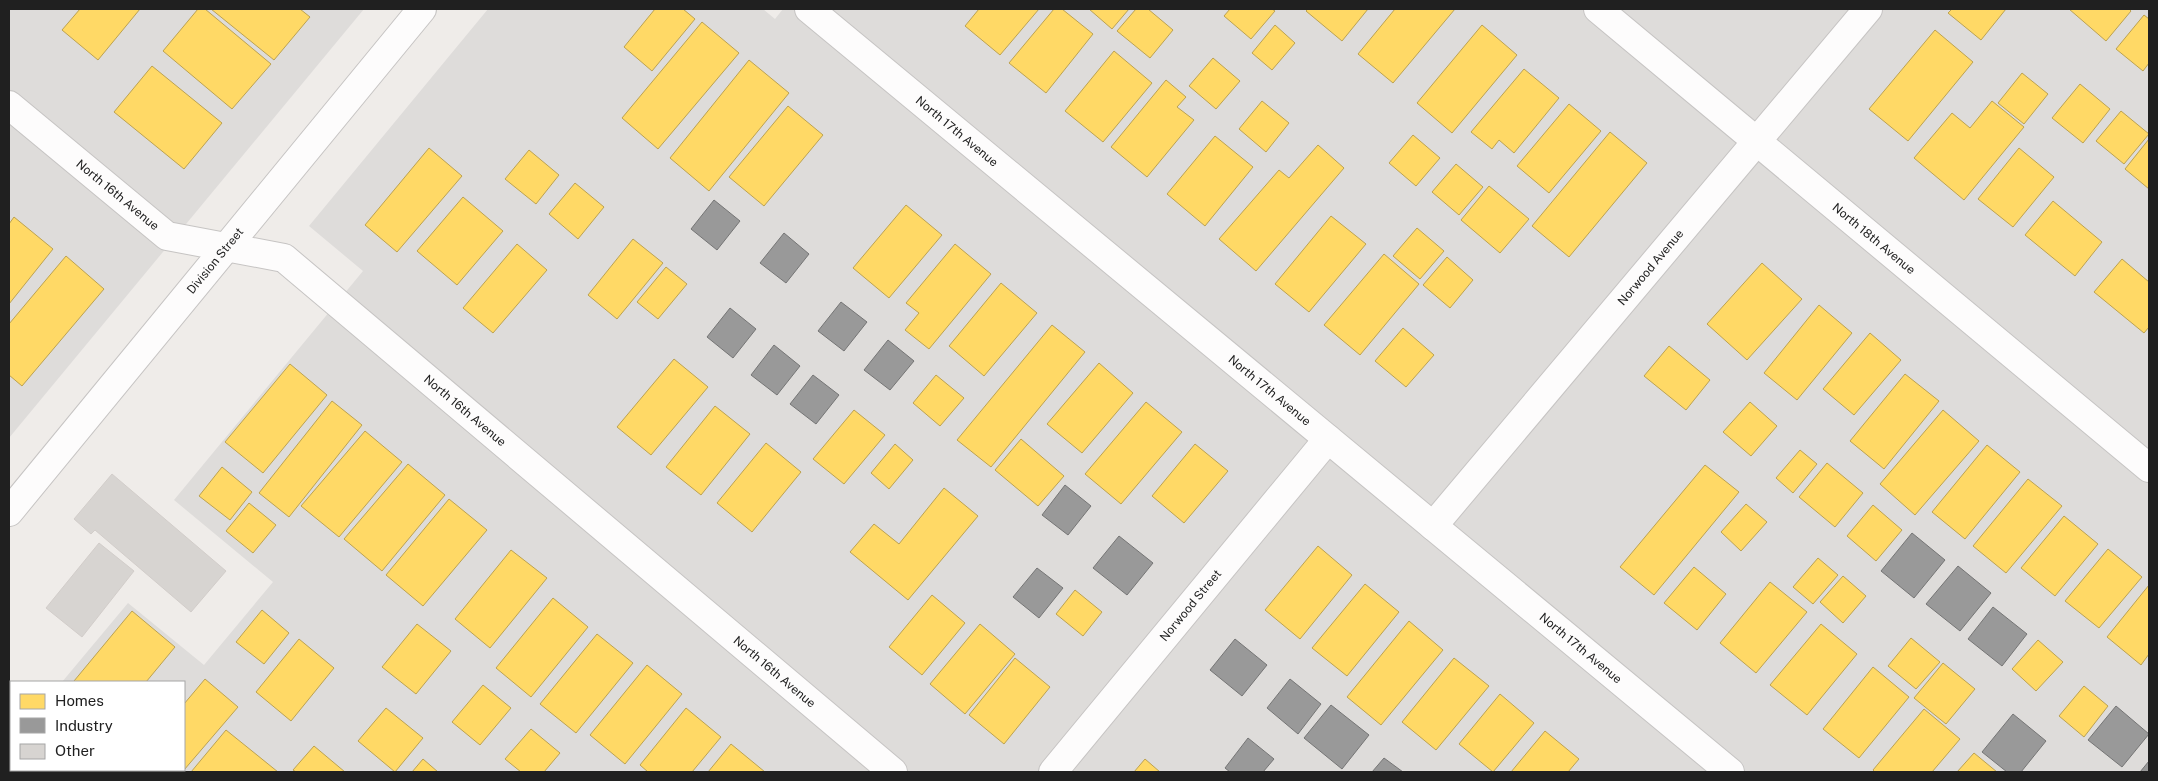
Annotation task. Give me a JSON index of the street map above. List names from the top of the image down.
{
  "streets": {
    "street": [
      "North 17th Avenue",
      "North 16th Avenue",
      "North 18th Avenue",
      "Division Street",
      "Norwood Avenue",
      "Norwood Street"
    ]
  },
  "crossings": [
    ["North 17th Avenue", "Norwood Avenue"],
    ["North 17th Avenue", "Norwood Street"],
    ["North 16th Avenue", "Division Street"],
    ["North 18th Avenue", "Norwood Avenue"]
  ],
  "legend": ["Homes", "Industry", "Other"]
}
